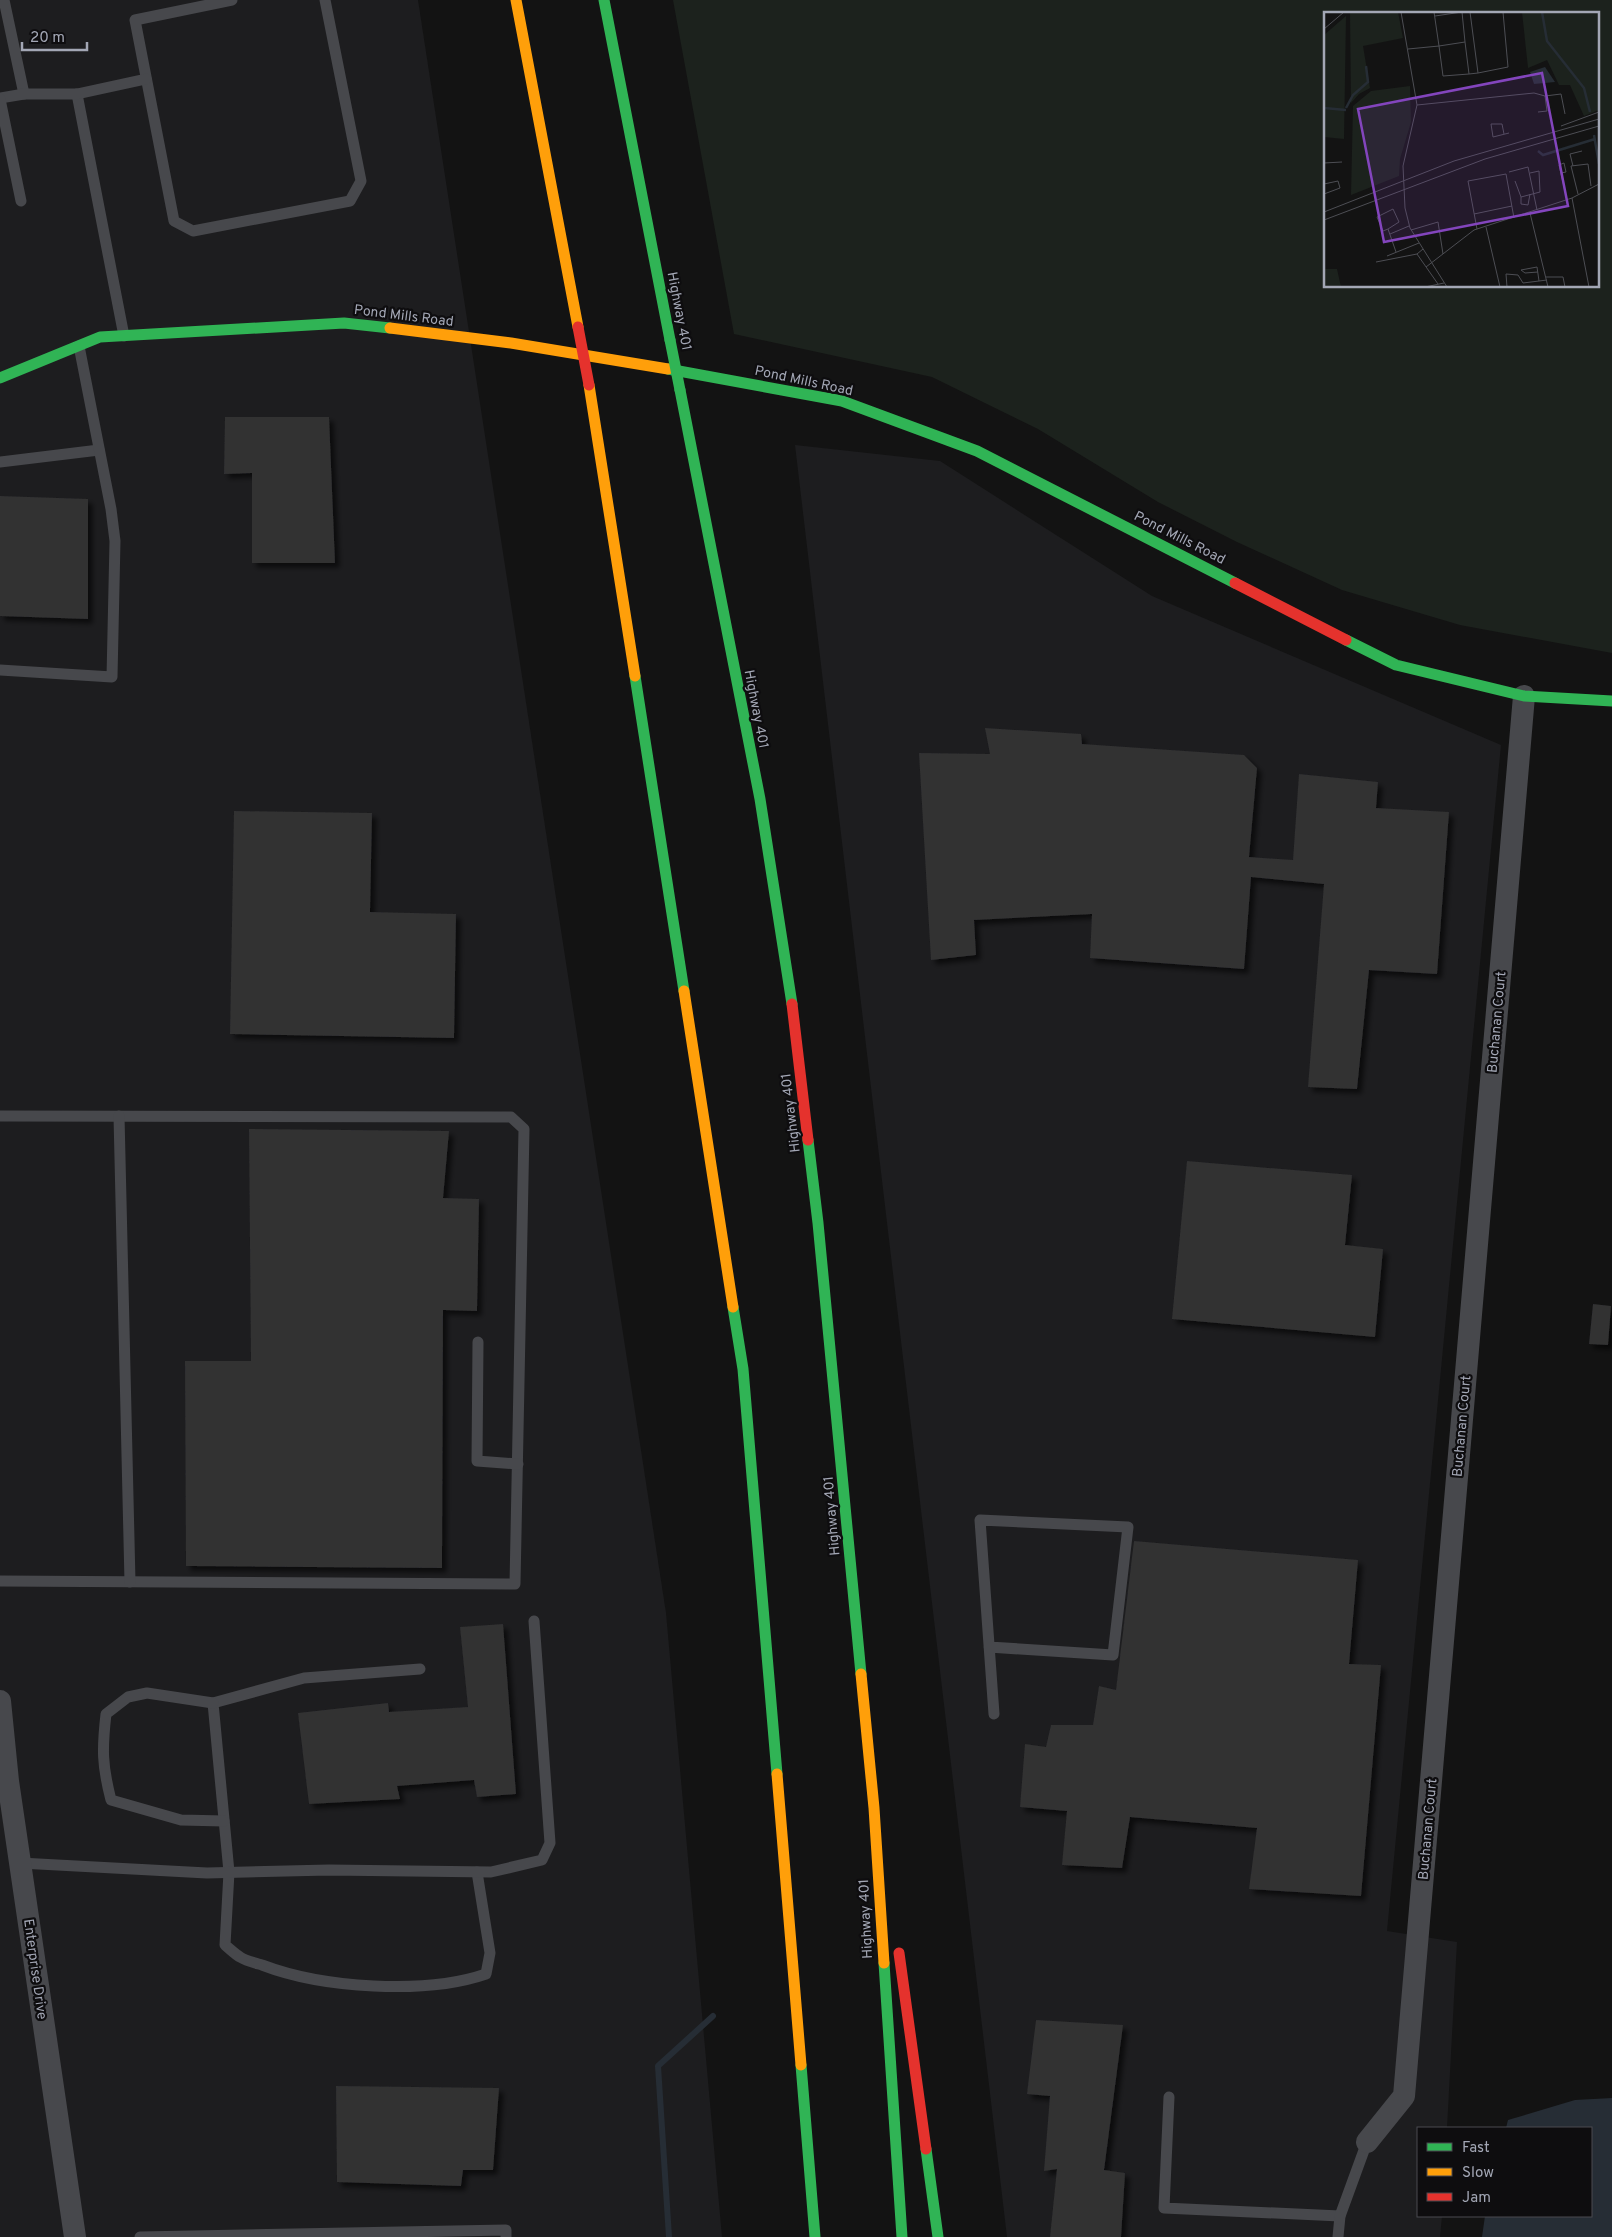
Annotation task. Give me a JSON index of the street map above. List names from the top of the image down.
{
  "streets": {
    "main road": ["Highway 401", "Pond Mills Road"],
    "street": ["Buchanan Court", "Enterprise Drive"]
  },
  "crossings": [
    ["Pond Mills Road", "Buchanan Court"]
  ],
  "legend": ["Fast", "Slow", "Jam"],
  "scale_bar": "20 m"
}
